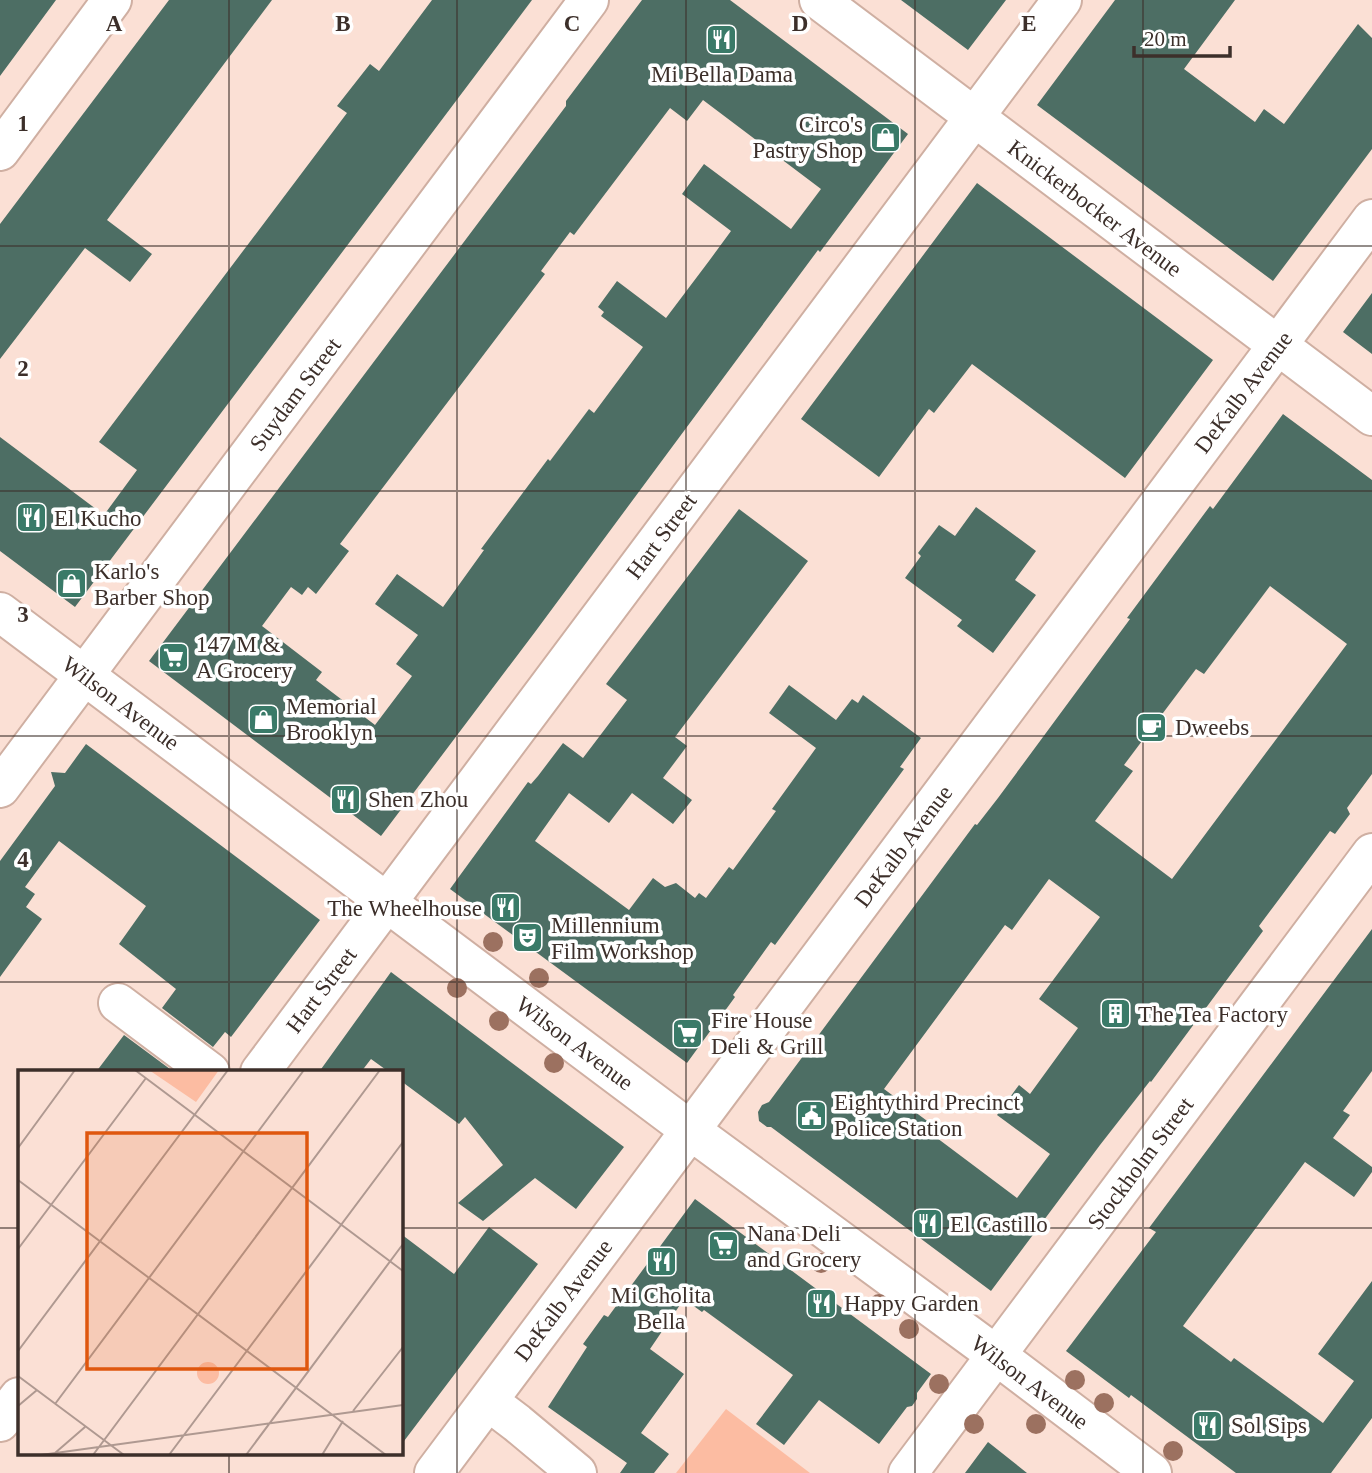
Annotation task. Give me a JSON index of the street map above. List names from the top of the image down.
{
  "streets": {
    "street": [
      "Knickerbocker Avenue",
      "DeKalb Avenue",
      "Suydam Street",
      "Hart Street",
      "Wilson Avenue",
      "Stockholm Street"
    ]
  },
  "crossings": [
    ["Knickerbocker Avenue", "DeKalb Avenue"],
    ["Knickerbocker Avenue", "Hart Street"],
    ["DeKalb Avenue", "Wilson Avenue"],
    ["Suydam Street", "Wilson Avenue"],
    ["Hart Street", "Wilson Avenue"],
    ["Wilson Avenue", "Stockholm Street"]
  ],
  "places": {
    "restaurant": [
      "Mi Bella Dama",
      "El Kucho",
      "Shen Zhou",
      "The Wheelhouse",
      "El Castillo",
      "Mi Cholita Bella",
      "Happy Garden",
      "Sol Sips"
    ],
    "shop": ["Circo's Pastry Shop", "Karlo's Barber Shop", "Memorial Brooklyn"],
    "supermarket": ["147 M & A Grocery", "Fire House Deli & Grill", "Nana Deli and Grocery"],
    "cafe": ["Dweebs"],
    "theatre": ["Millennium Film Workshop"],
    "building": ["The Tea Factory"],
    "public building": ["Eightythird Precinct Police Station"]
  },
  "scale_bar": "20 m",
  "grid": {
    "columns": [
      "A",
      "B",
      "C",
      "D",
      "E"
    ],
    "rows": [
      "1",
      "2",
      "3",
      "4"
    ]
  }
}
